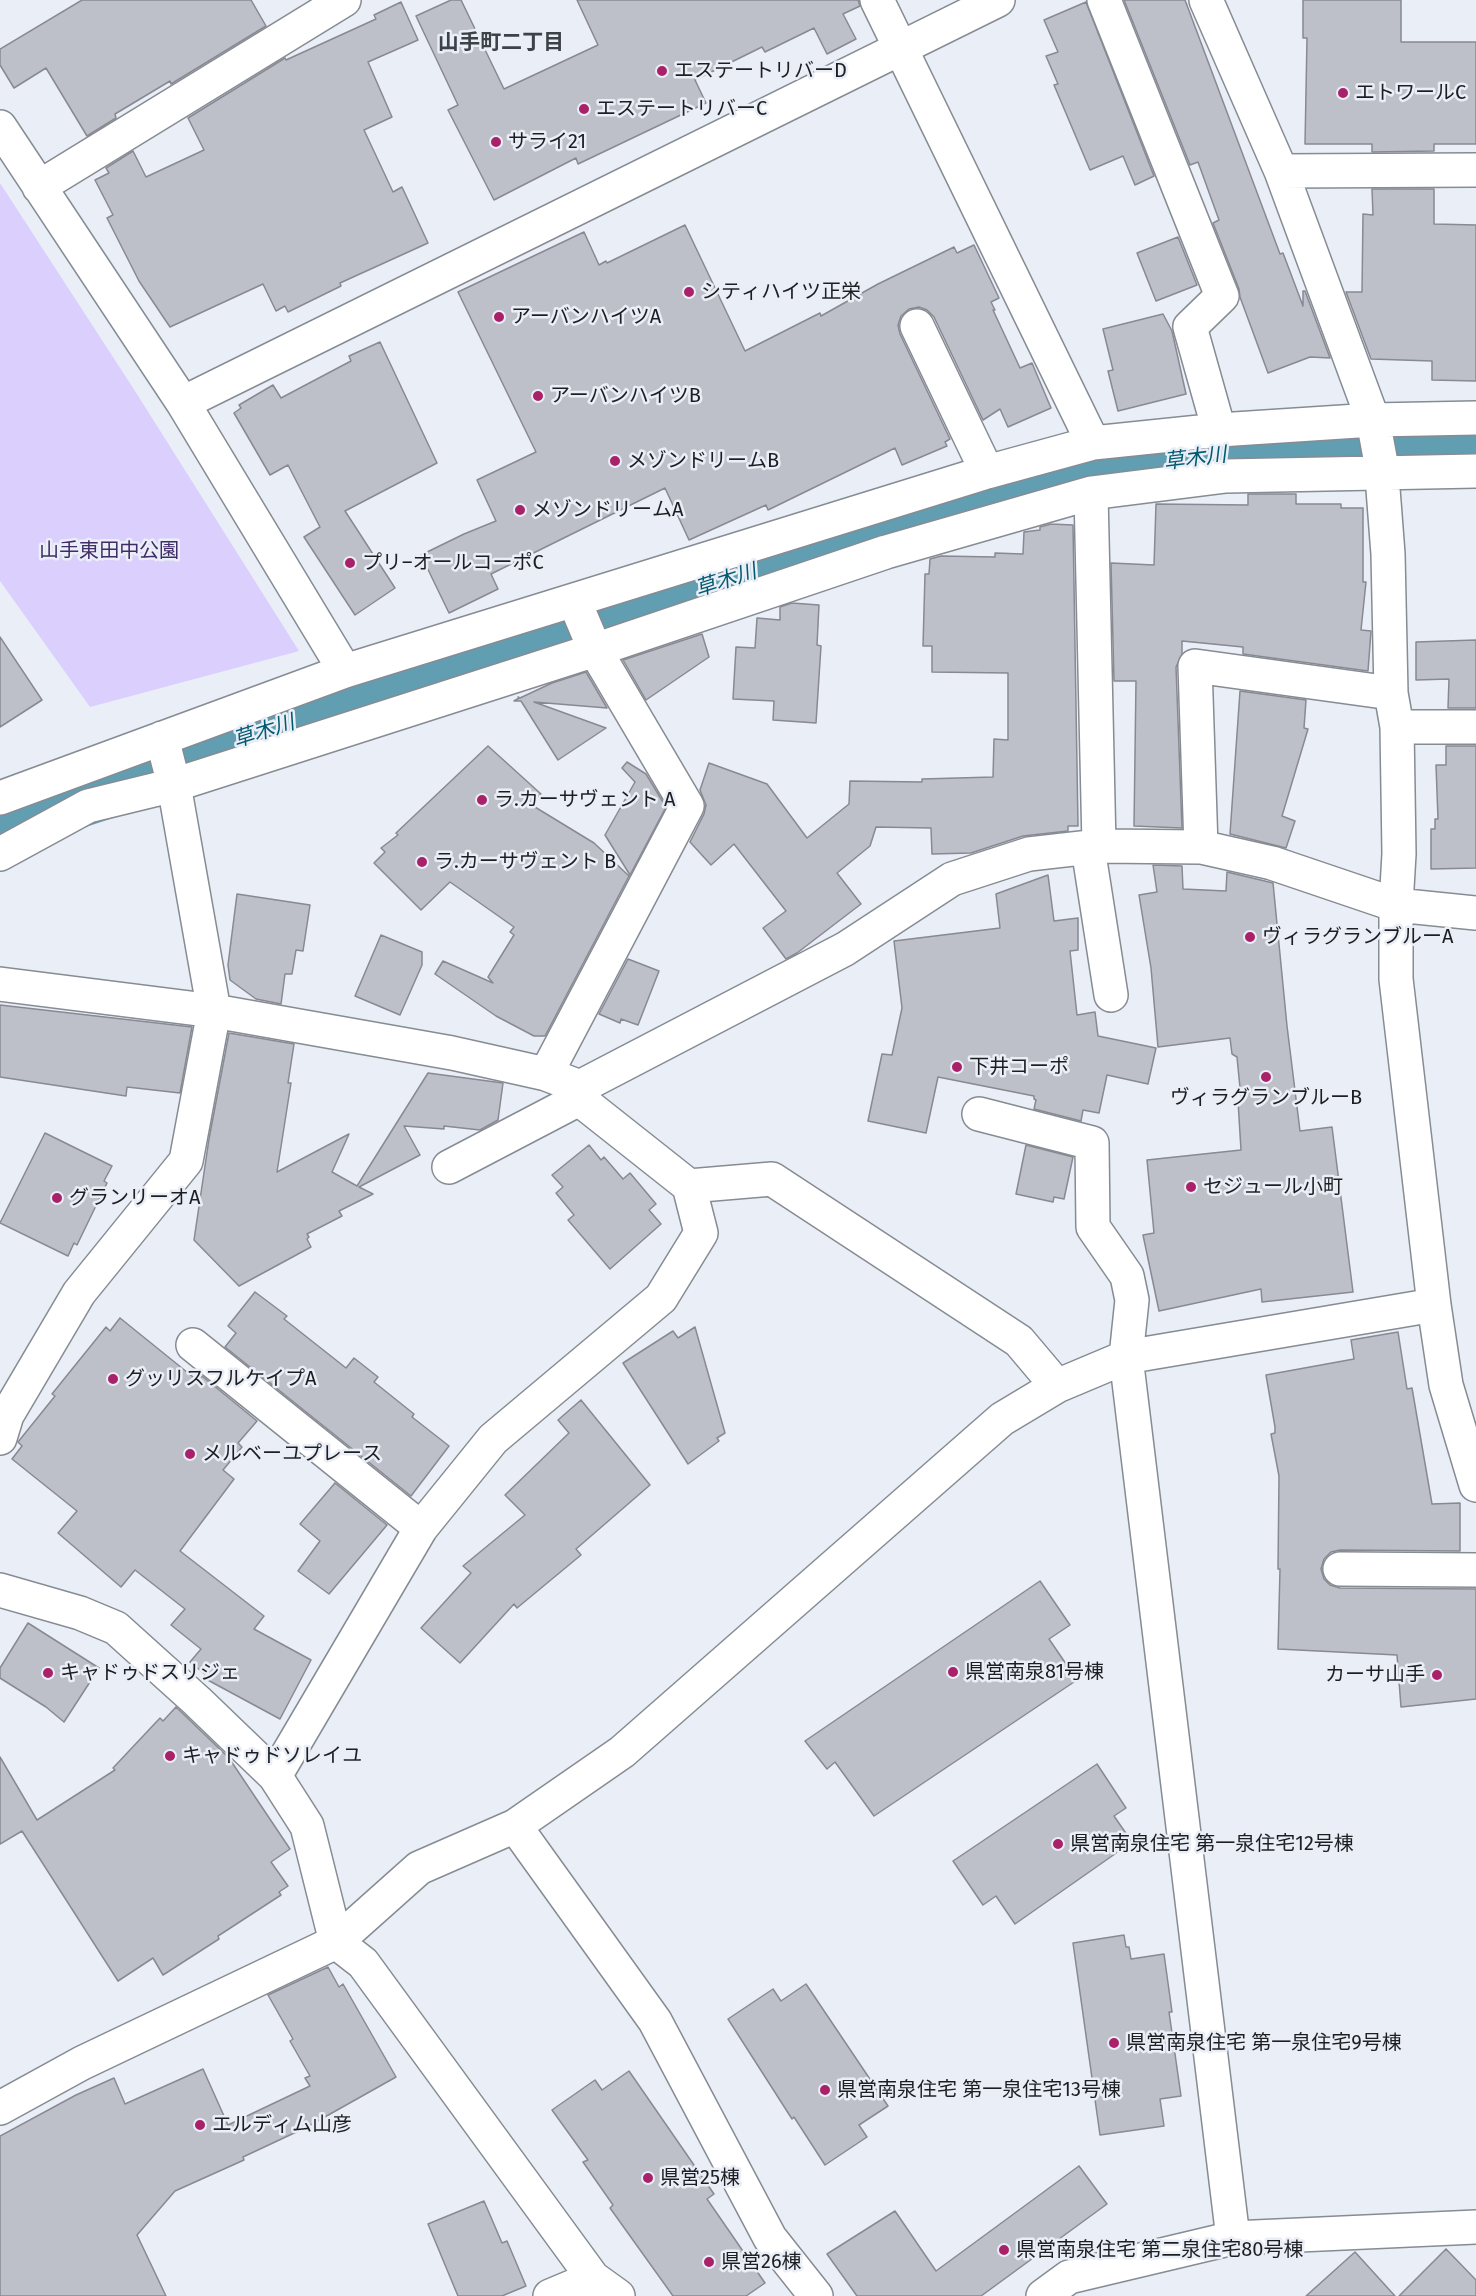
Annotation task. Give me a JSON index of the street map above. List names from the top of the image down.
{
  "districts": ["山手町二丁目"],
  "water": ["草木川"],
  "parks": ["山手東田中公園"],
  "places": [
    "エステートリバーD",
    "エトワールC",
    "エステートリバーC",
    "サライ21",
    "シティハイツ正栄",
    "アーバンハイツA",
    "アーバンハイツB",
    "メゾンドリームB",
    "メゾンドリームA",
    "プリ―オールコーポC",
    "ラ.カーサヴェント A",
    "ラ.カーサヴェント B",
    "ヴィラグランブルーA",
    "下井コーポ",
    "ヴィラグランブルーB",
    "セジュール小町",
    "グランリーオA",
    "グッリスフルケイプA",
    "メルベーユプレース",
    "県営南泉81号棟",
    "キャドゥドスリジェ",
    "カーサ山手",
    "キャドゥドソレイユ",
    "県営南泉住宅 第一泉住宅12号棟",
    "県営南泉住宅 第一泉住宅9号棟",
    "県営南泉住宅 第一泉住宅13号棟",
    "エルディム山彦",
    "県営25棟",
    "県営南泉住宅 第二泉住宅80号棟",
    "県営26棟"
  ]
}
